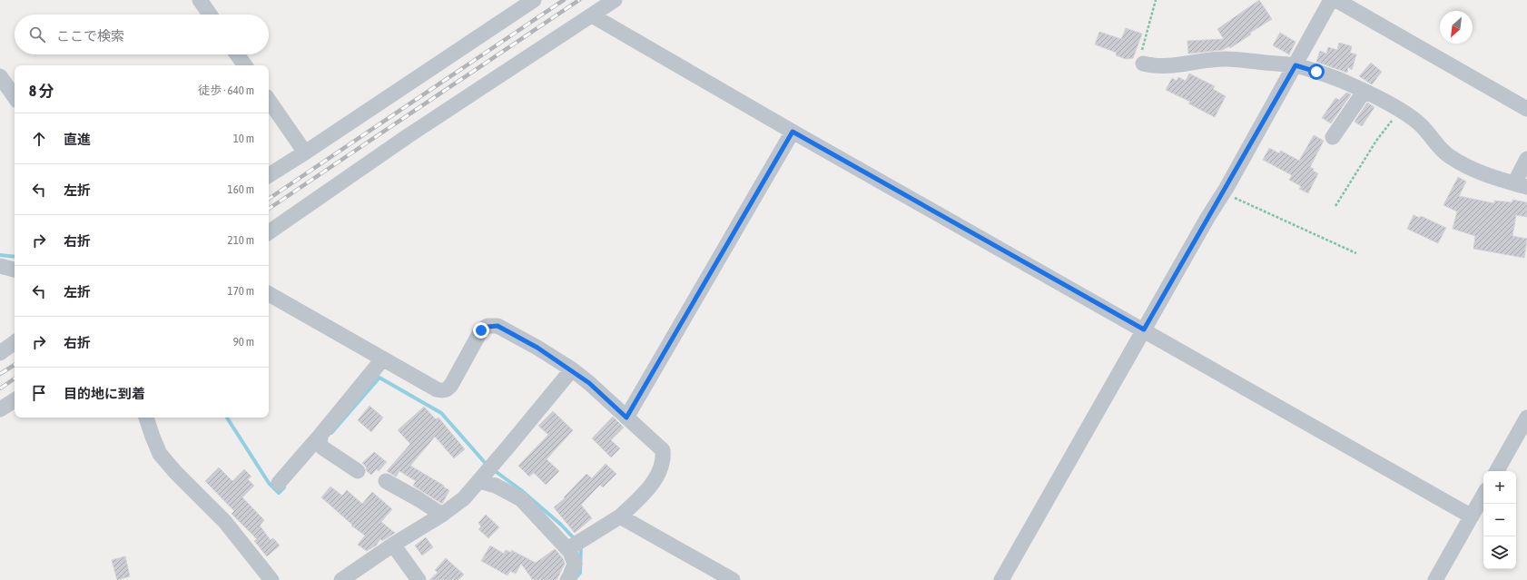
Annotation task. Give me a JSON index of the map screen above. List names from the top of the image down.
{
  "north": "bottom left",
  "page": {
    "search": "ここで検索",
    "heading": ["8 分", "徒歩 · 640 m"],
    "list": [
      ["直進", "10 m"],
      ["左折", "160 m"],
      ["右折", "210 m"],
      ["左折", "170 m"],
      ["右折", "90 m"],
      "目的地に到着"
    ],
    "map_buttons": ["+", "−"]
  }
}
